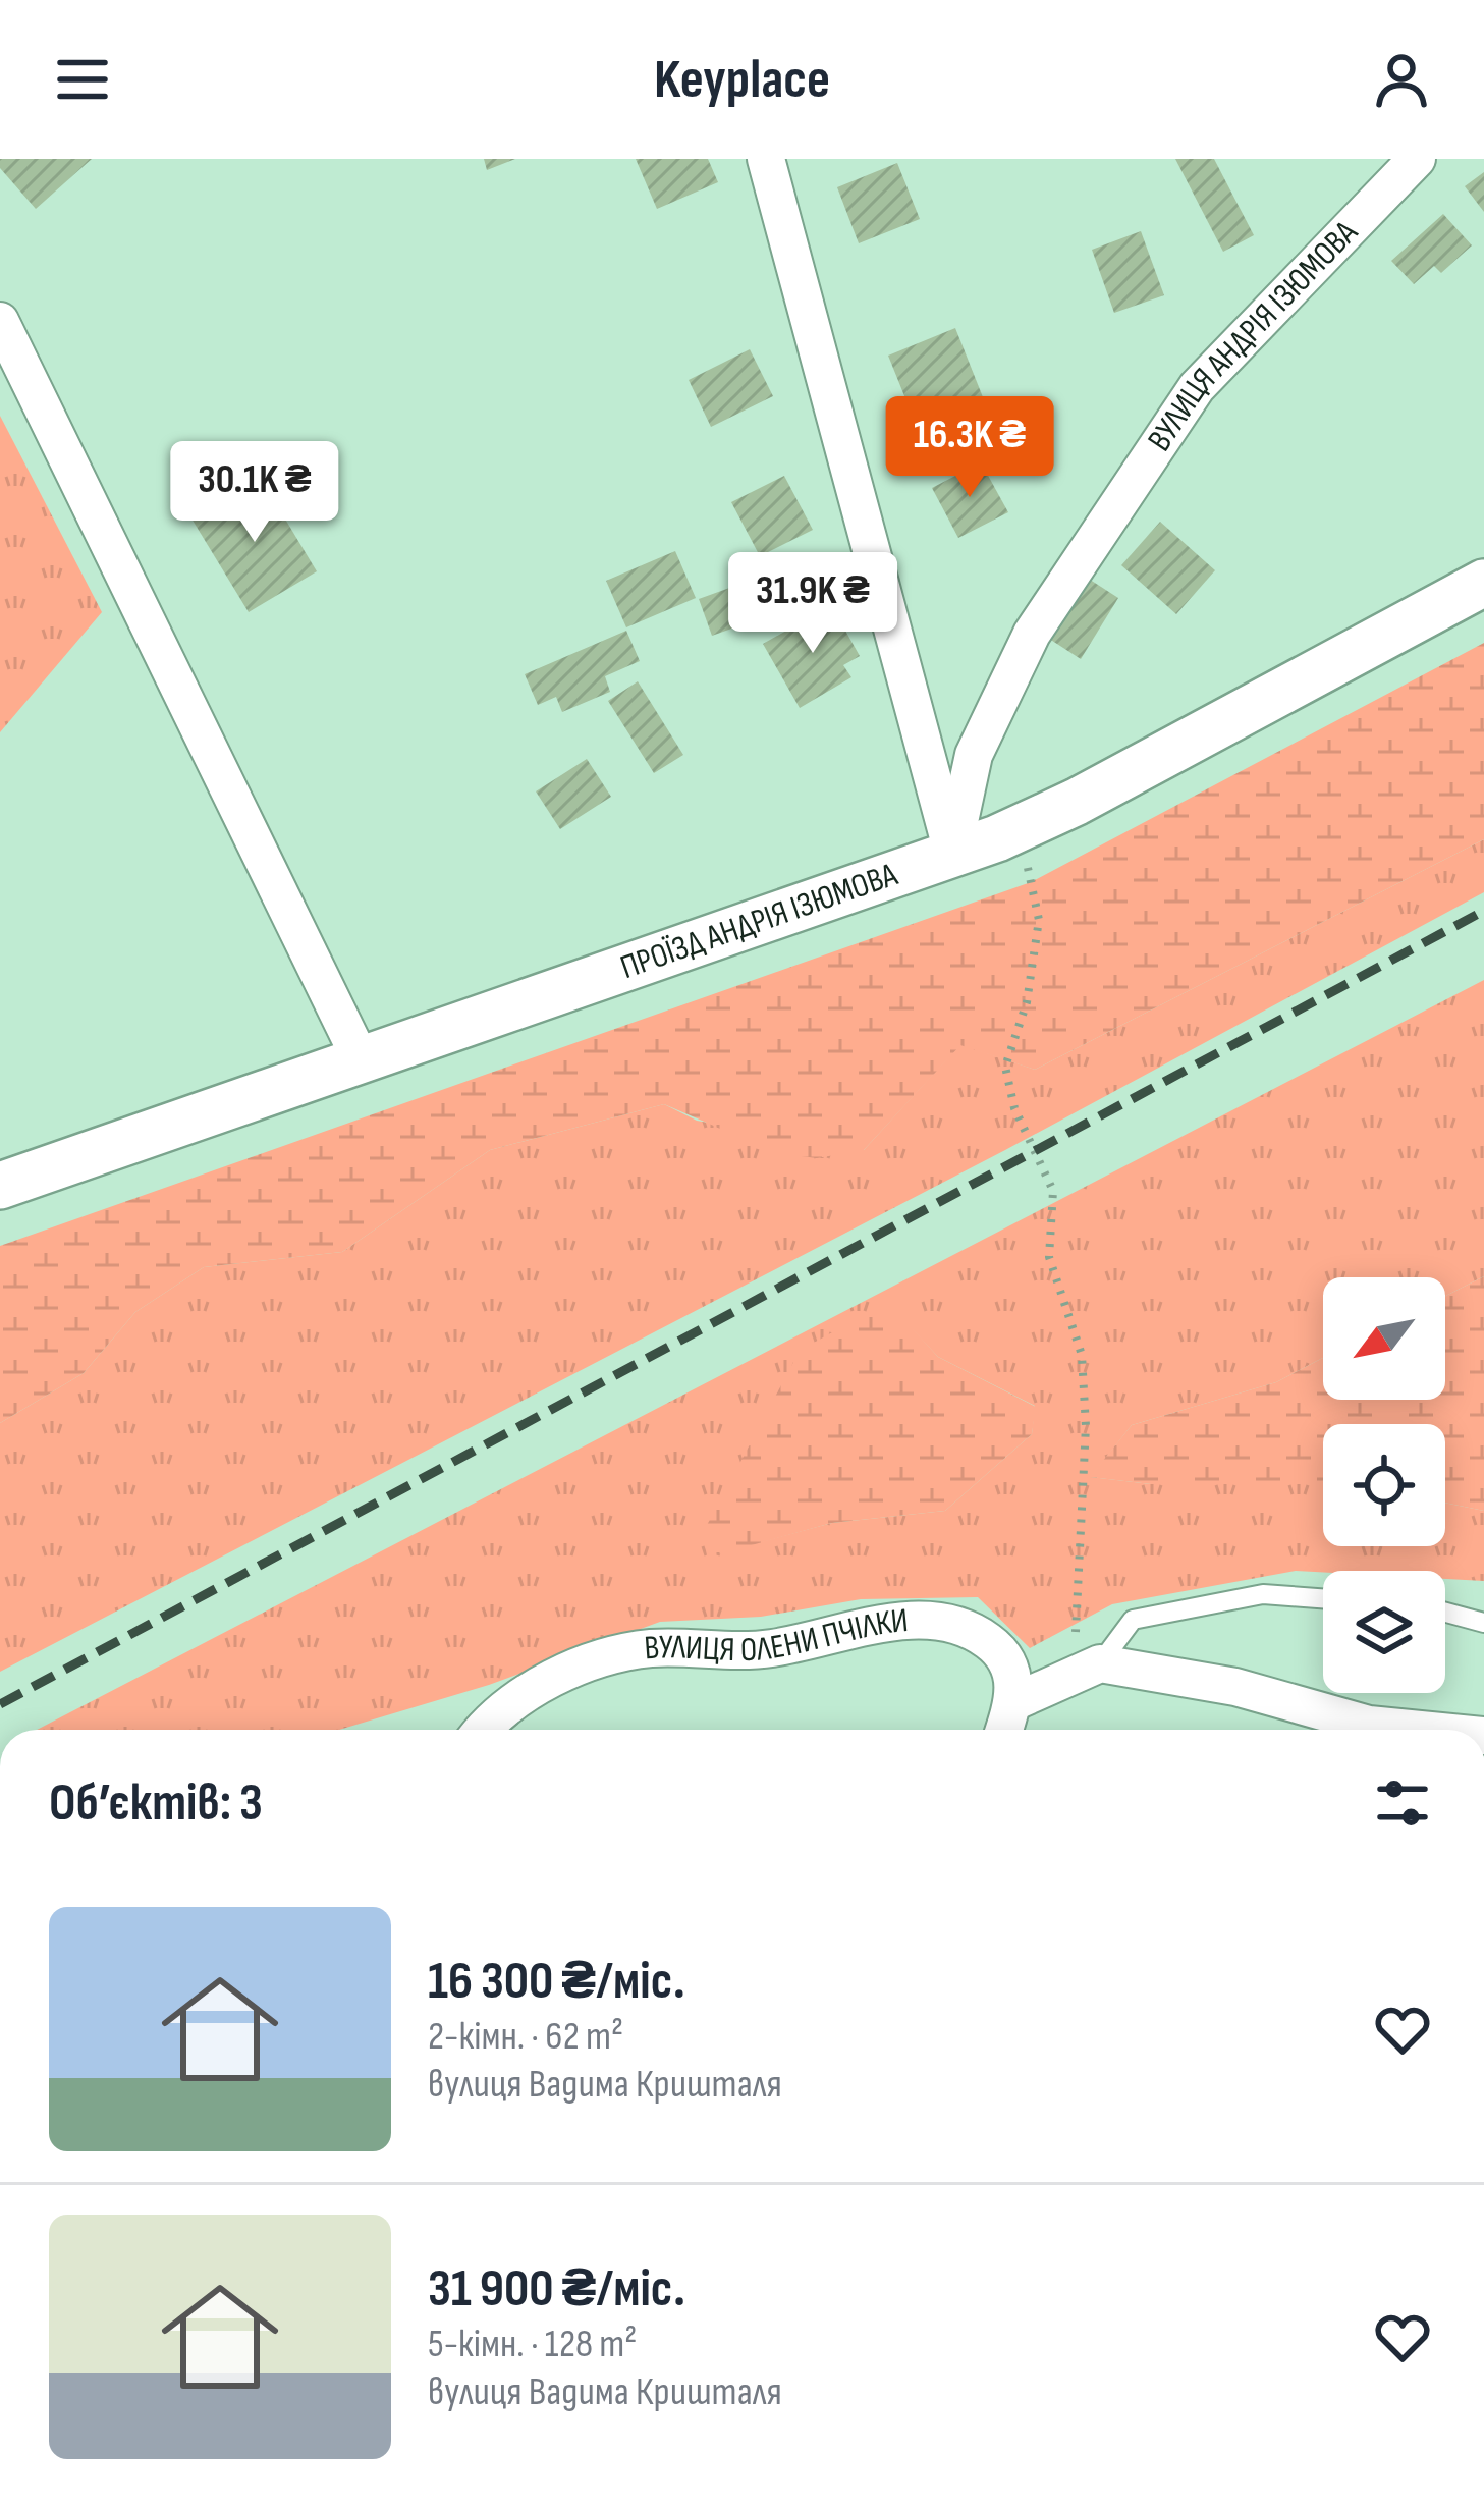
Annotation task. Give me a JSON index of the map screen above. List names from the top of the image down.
{
  "streets": {
    "street": ["ВУЛИЦЯ АНДРІЯ ІЗЮМОВА", "ПРОЇЗД АНДРІЯ ІЗЮМОВА", "ВУЛИЦЯ ОЛЕНИ ПЧІЛКИ"]
  },
  "crossings": [
    ["ВУЛИЦЯ АНДРІЯ ІЗЮМОВА", "ПРОЇЗД АНДРІЯ ІЗЮМОВА"]
  ],
  "north": "bottom left",
  "page": {
    "header": "Keyplace",
    "price": ["16.3K ₴", "30.1K ₴", "31.9K ₴"],
    "heading": "Об’єктів: 3",
    "list": [
      {
        "name": "16 300 ₴/міс.",
        "note": "2-кімн. · 62 m² · вулиця Вадима Кришталя"
      },
      {
        "name": "31 900 ₴/міс.",
        "note": "5-кімн. · 128 m² · вулиця Вадима Кришталя"
      }
    ]
  }
}
